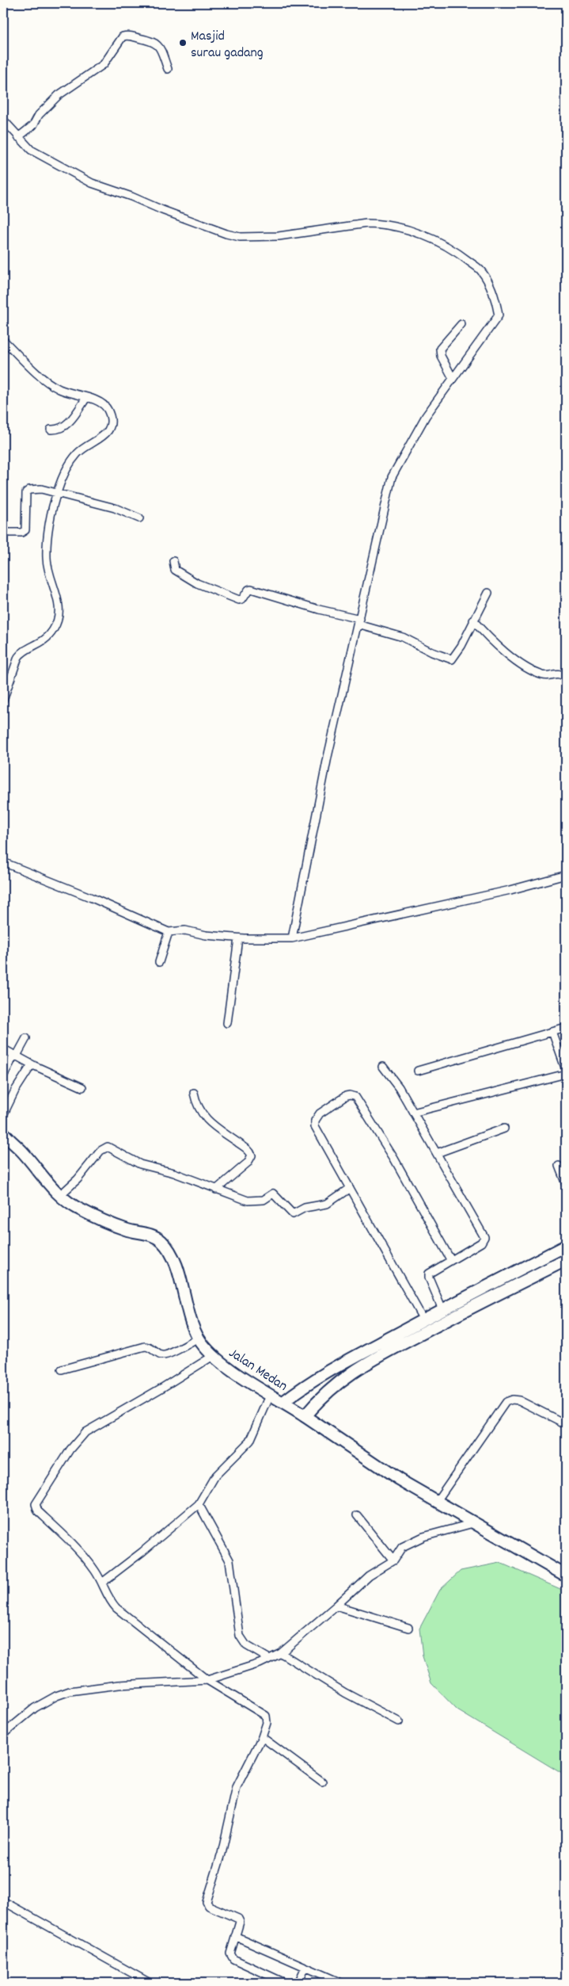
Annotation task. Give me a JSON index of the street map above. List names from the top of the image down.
{
  "streets": {
    "main road": ["Jalan Medan"]
  },
  "places": ["Masjid surau gadang"]
}
